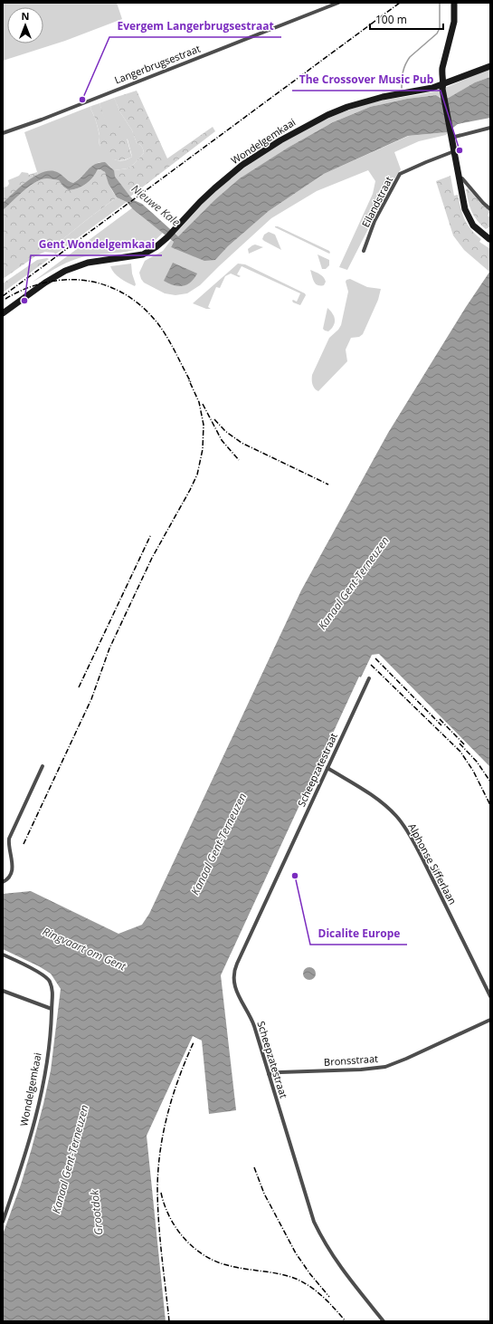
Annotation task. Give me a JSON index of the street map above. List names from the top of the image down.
{
  "streets": {
    "main road": ["Wondelgemkaai"],
    "street": [
      "Langerbrugsestraat",
      "Eilandstraat",
      "Scheepzatestraat",
      "Alphonse Sifferlaan",
      "Bronsstraat"
    ]
  },
  "crossings": [
    ["Scheepzatestraat", "Alphonse Sifferlaan"],
    ["Scheepzatestraat", "Bronsstraat"]
  ],
  "water": [
    "Nieuwe Kale",
    "Kanaal Gent-Terneuzen",
    "Ringvaart om Gent",
    "Grootdok"
  ],
  "places": [
    "Evergem Langerbrugsestraat",
    "The Crossover Music Pub",
    "Gent Wondelgemkaai",
    "Dicalite Europe"
  ],
  "scale_bar": "100 m",
  "north": "top"
}
